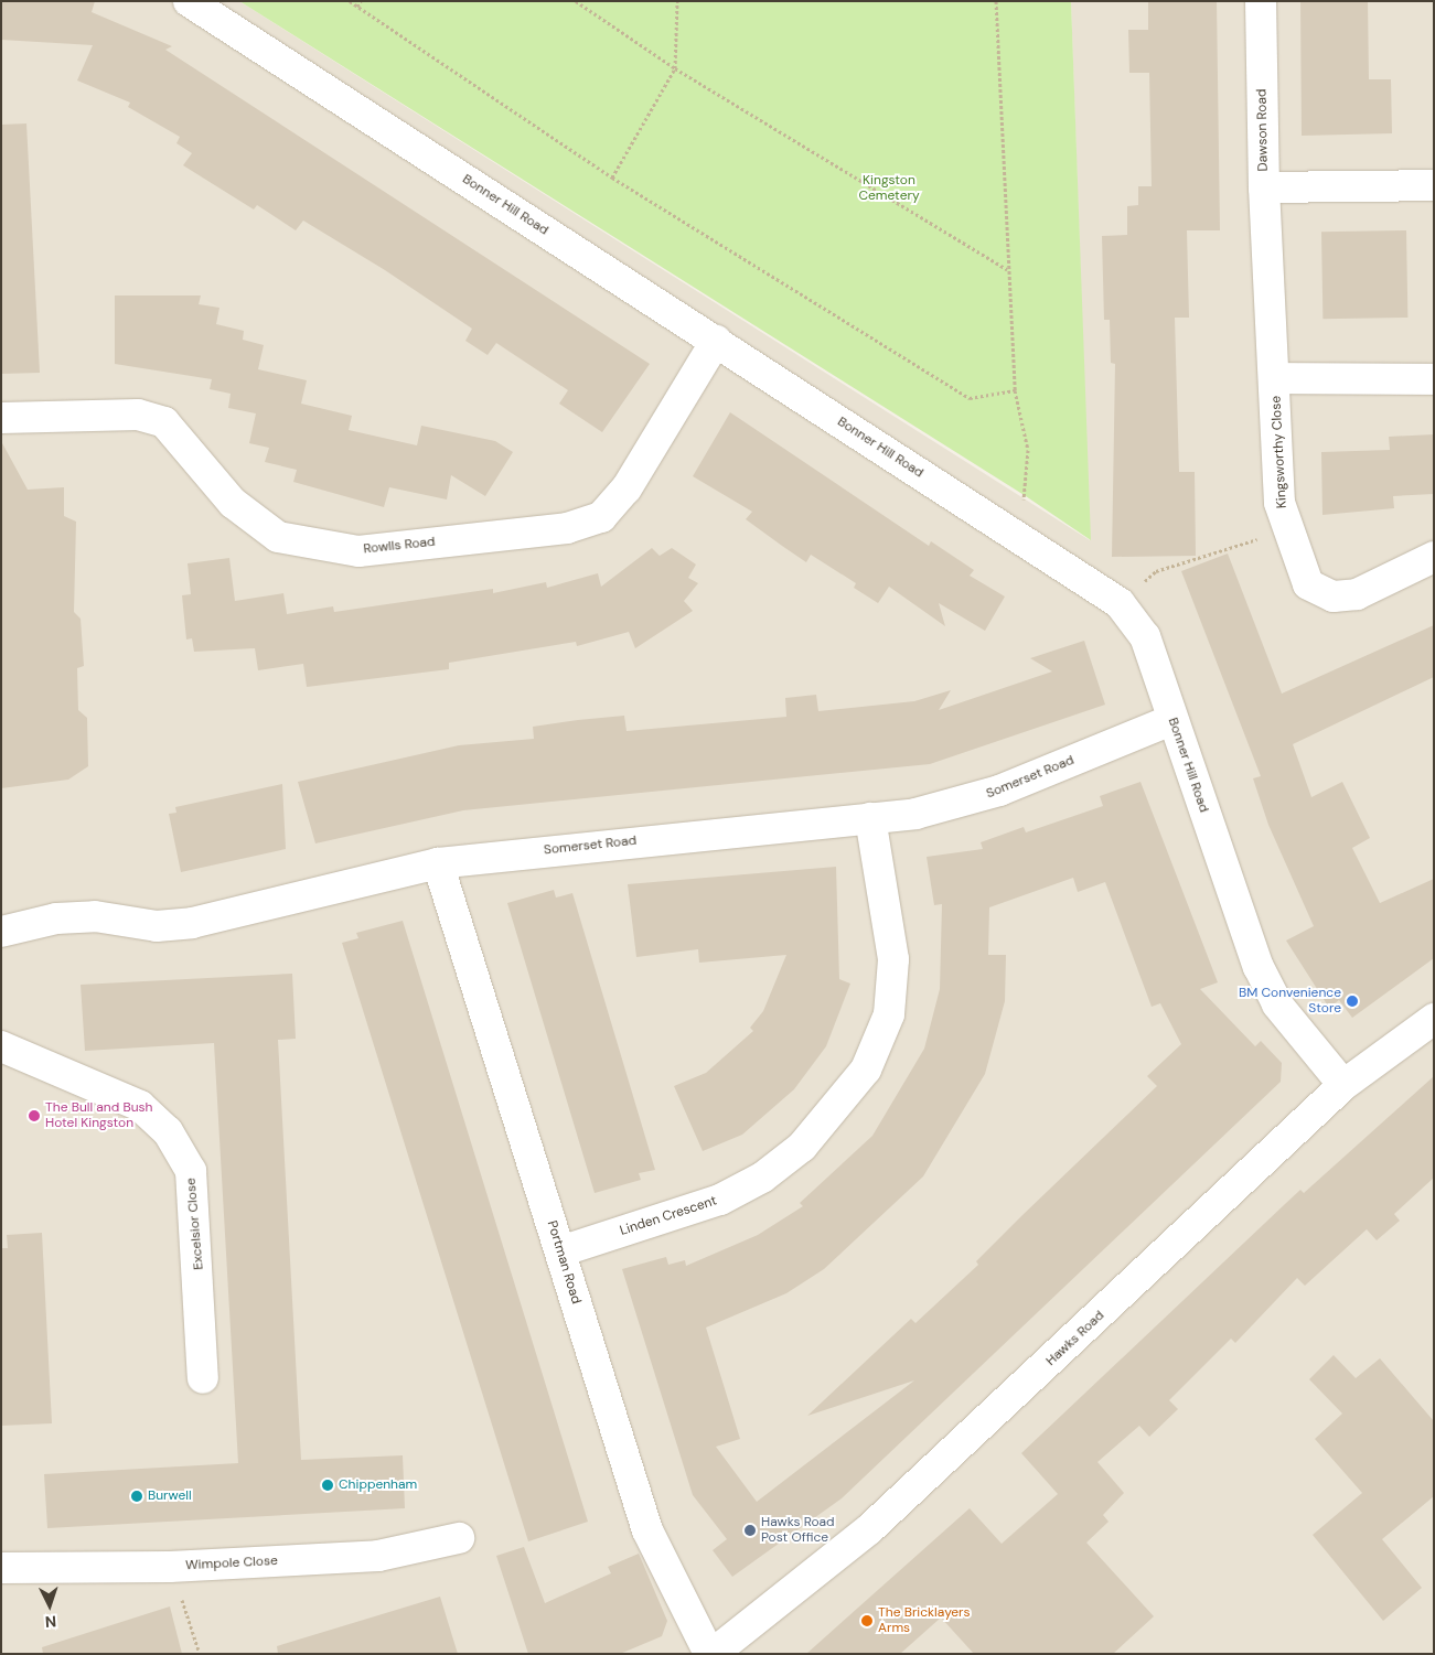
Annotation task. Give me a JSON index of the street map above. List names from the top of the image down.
{
  "streets": {
    "street": [
      "Dawson Road",
      "Bonner Hill Road",
      "Kingsworthy Close",
      "Rowlls Road",
      "Somerset Road",
      "Linden Crescent",
      "Excelsior Close",
      "Portman Road",
      "Hawks Road",
      "Wimpole Close"
    ]
  },
  "crossings": [
    ["Dawson Road", "Kingsworthy Close"],
    ["Bonner Hill Road", "Rowlls Road"],
    ["Bonner Hill Road", "Somerset Road"],
    ["Bonner Hill Road", "Hawks Road"],
    ["Somerset Road", "Linden Crescent"],
    ["Somerset Road", "Portman Road"],
    ["Linden Crescent", "Portman Road"],
    ["Portman Road", "Hawks Road"]
  ],
  "parks": ["Kingston Cemetery"],
  "places": [
    "BM Convenience Store",
    "The Bull and Bush Hotel Kingston",
    "Chippenham",
    "Burwell",
    "Hawks Road Post Office",
    "The Bricklayers Arms"
  ],
  "north": "bottom"
}
